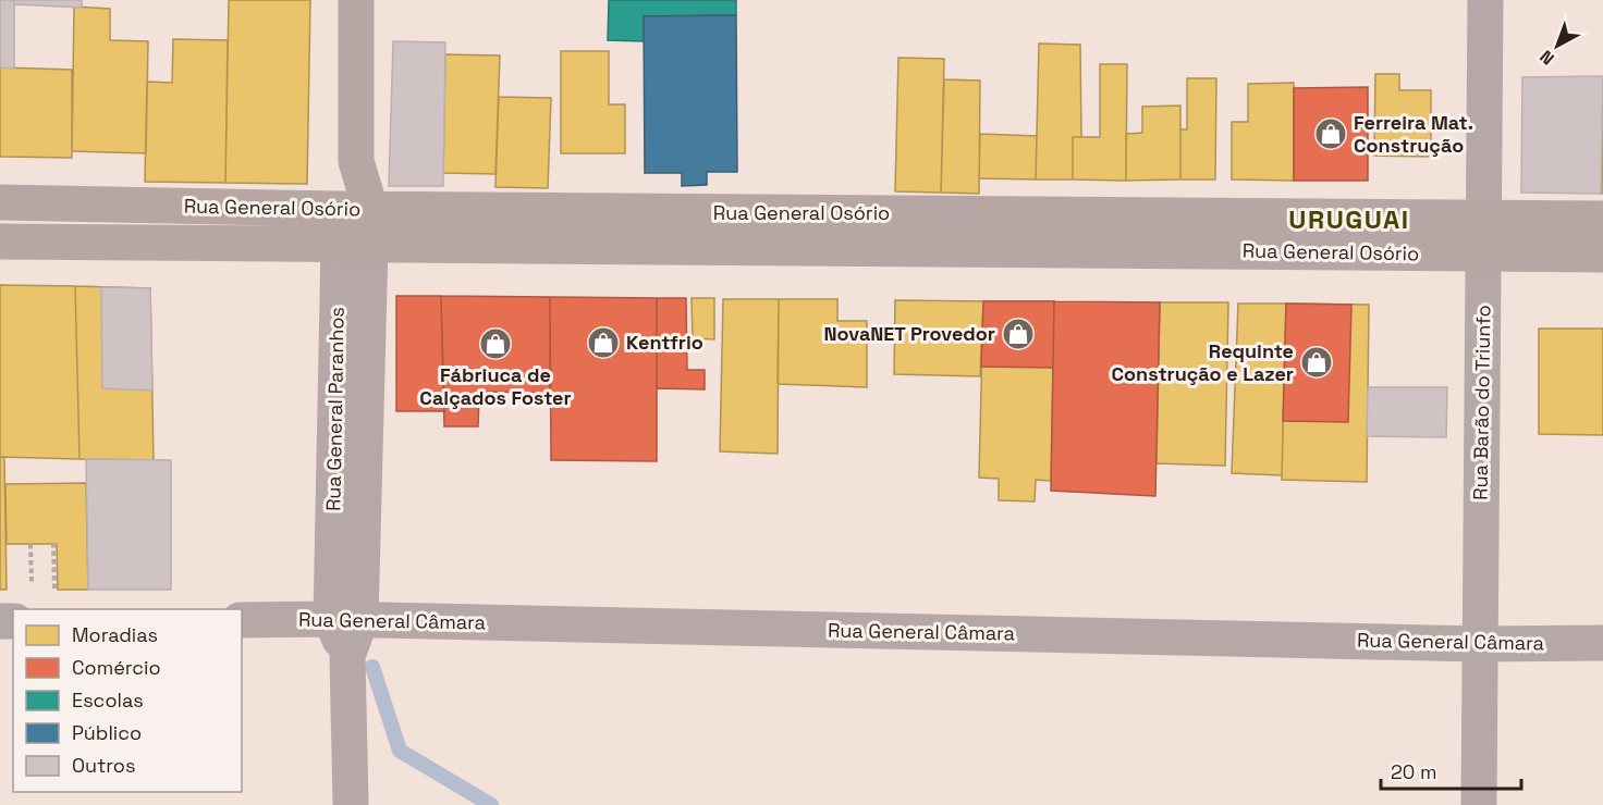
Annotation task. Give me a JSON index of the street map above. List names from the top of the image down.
{
  "streets": {
    "main road": ["Rua General Osório", "Rua General Paranhos"],
    "street": ["Rua Barão do Triunfo", "Rua General Câmara"]
  },
  "crossings": [
    ["Rua General Osório", "Rua Barão do Triunfo"],
    ["Rua General Osório", "Rua General Paranhos"],
    ["Rua Barão do Triunfo", "Rua General Câmara"],
    ["Rua General Paranhos", "Rua General Câmara"]
  ],
  "districts": ["URUGUAI"],
  "places": {
    "shop": [
      "Ferreira Mat. Construção",
      "NovaNET Provedor",
      "Kentfrio",
      "Fábriuca de Calçados Foster",
      "Requinte Construção e Lazer"
    ]
  },
  "legend": [
    "Moradias",
    "Comércio",
    "Escolas",
    "Público",
    "Outros"
  ],
  "scale_bar": "20 m",
  "north": "bottom left"
}
